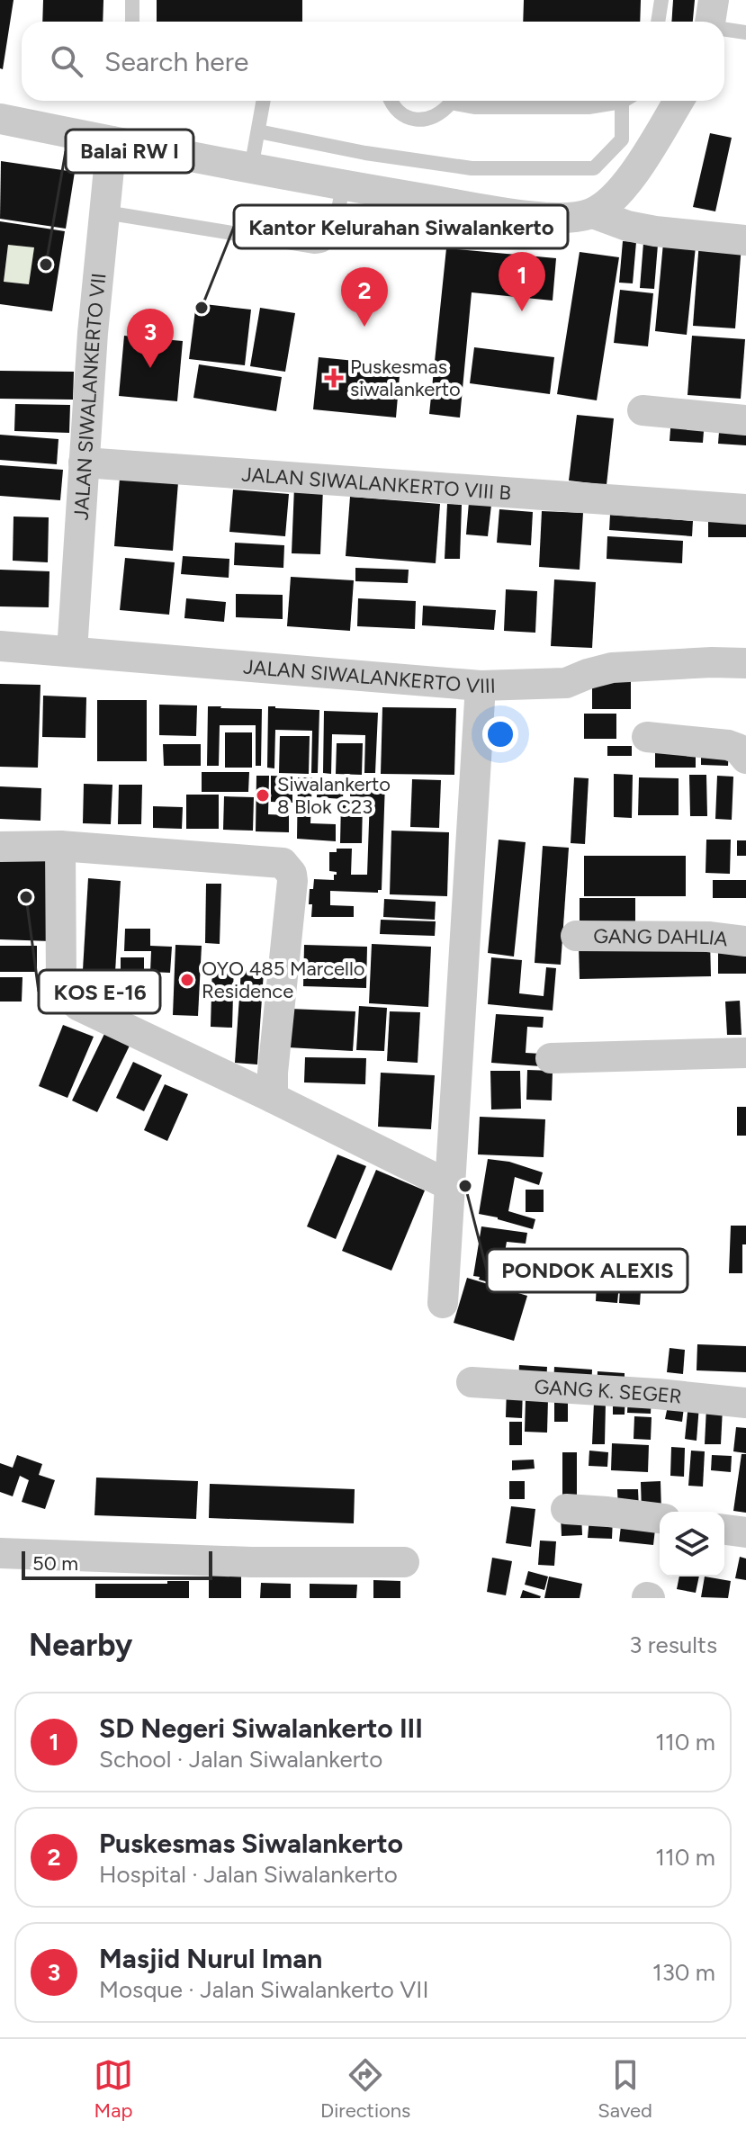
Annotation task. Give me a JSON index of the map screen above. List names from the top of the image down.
{
  "streets": {
    "street": [
      "JALAN SIWALANKERTO VII",
      "JALAN SIWALANKERTO VIII B",
      "JALAN SIWALANKERTO VIII",
      "GANG DAHLIA",
      "GANG K. SEGER"
    ]
  },
  "crossings": [
    ["JALAN SIWALANKERTO VII", "JALAN SIWALANKERTO VIII B"],
    ["JALAN SIWALANKERTO VII", "JALAN SIWALANKERTO VIII"]
  ],
  "places": {
    "other": [
      "Balai RW I",
      "Kantor Kelurahan Siwalankerto",
      "Siwalankerto 8 Blok C23",
      "KOS E-16",
      "OYO 485 Marcello Residence",
      "PONDOK ALEXIS"
    ],
    "health": ["Puskesmas siwalankerto"]
  },
  "scale_bar": "50 m",
  "page": {
    "search": "Search here",
    "pins": ["1", "2", "3"],
    "scale": "50 m",
    "heading": ["Nearby", "3 results"],
    "list": [
      {
        "mark": "1",
        "name": "SD Negeri Siwalankerto III",
        "note": "School · Jalan Siwalankerto",
        "value": "110 m"
      },
      {
        "mark": "2",
        "name": "Puskesmas Siwalankerto",
        "note": "Hospital · Jalan Siwalankerto",
        "value": "110 m"
      },
      {
        "mark": "3",
        "name": "Masjid Nurul Iman",
        "note": "Mosque · Jalan Siwalankerto VII",
        "value": "130 m"
      }
    ],
    "nav": ["Map", "Directions", "Saved"]
  }
}
